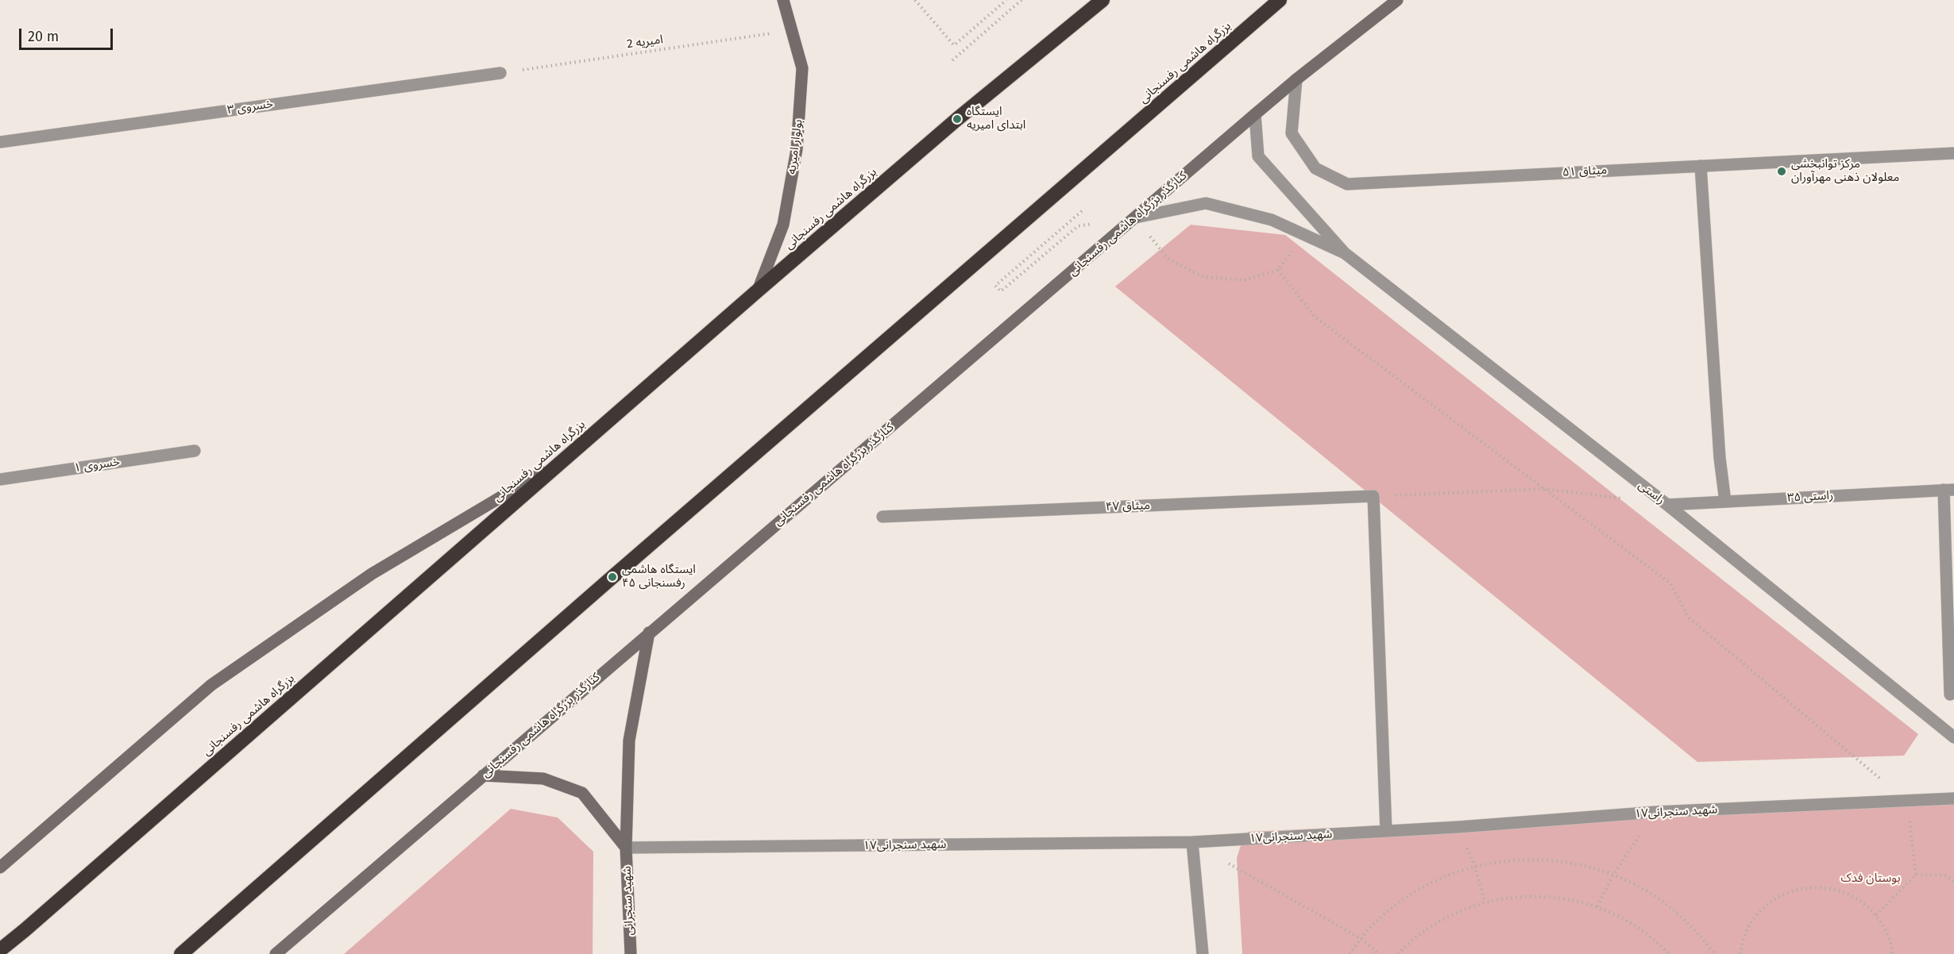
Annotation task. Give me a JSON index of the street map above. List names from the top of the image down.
{
  "streets": {
    "highway": ["بزرگراه هاشمی رفسنجانی"],
    "street": [
      "خسروی ۳",
      "بولوار امیریه",
      "میثاق ۵۱",
      "کنارگذر بزرگراه هاشمی رفسنجانی",
      "خسروی ۱",
      "راستی",
      "راستی ۳۵",
      "میثاق ۴۷",
      "شهید سنجرانی۱۷",
      "شهید سنجرانی"
    ],
    "path": ["امیریه 2"]
  },
  "crossings": [
    ["امیریه 2", "خسروی ۳"],
    ["امیریه 2", "بولوار امیریه"],
    ["بزرگراه هاشمی رفسنجانی", "بولوار امیریه"],
    ["میثاق ۵۱", "کنارگذر بزرگراه هاشمی رفسنجانی"],
    ["کنارگذر بزرگراه هاشمی رفسنجانی", "شهید سنجرانی"],
    ["راستی", "راستی ۳۵"],
    ["شهید سنجرانی۱۷", "شهید سنجرانی"]
  ],
  "parks": ["بوستان فدک"],
  "places": ["ایستگاه ابتدای امیریه", "مرکز توانبخشی معلولان ذهنی مهرآوران", "ایستگاه هاشمی رفسنجانی ۴۵"],
  "scale_bar": "20 m"
}
